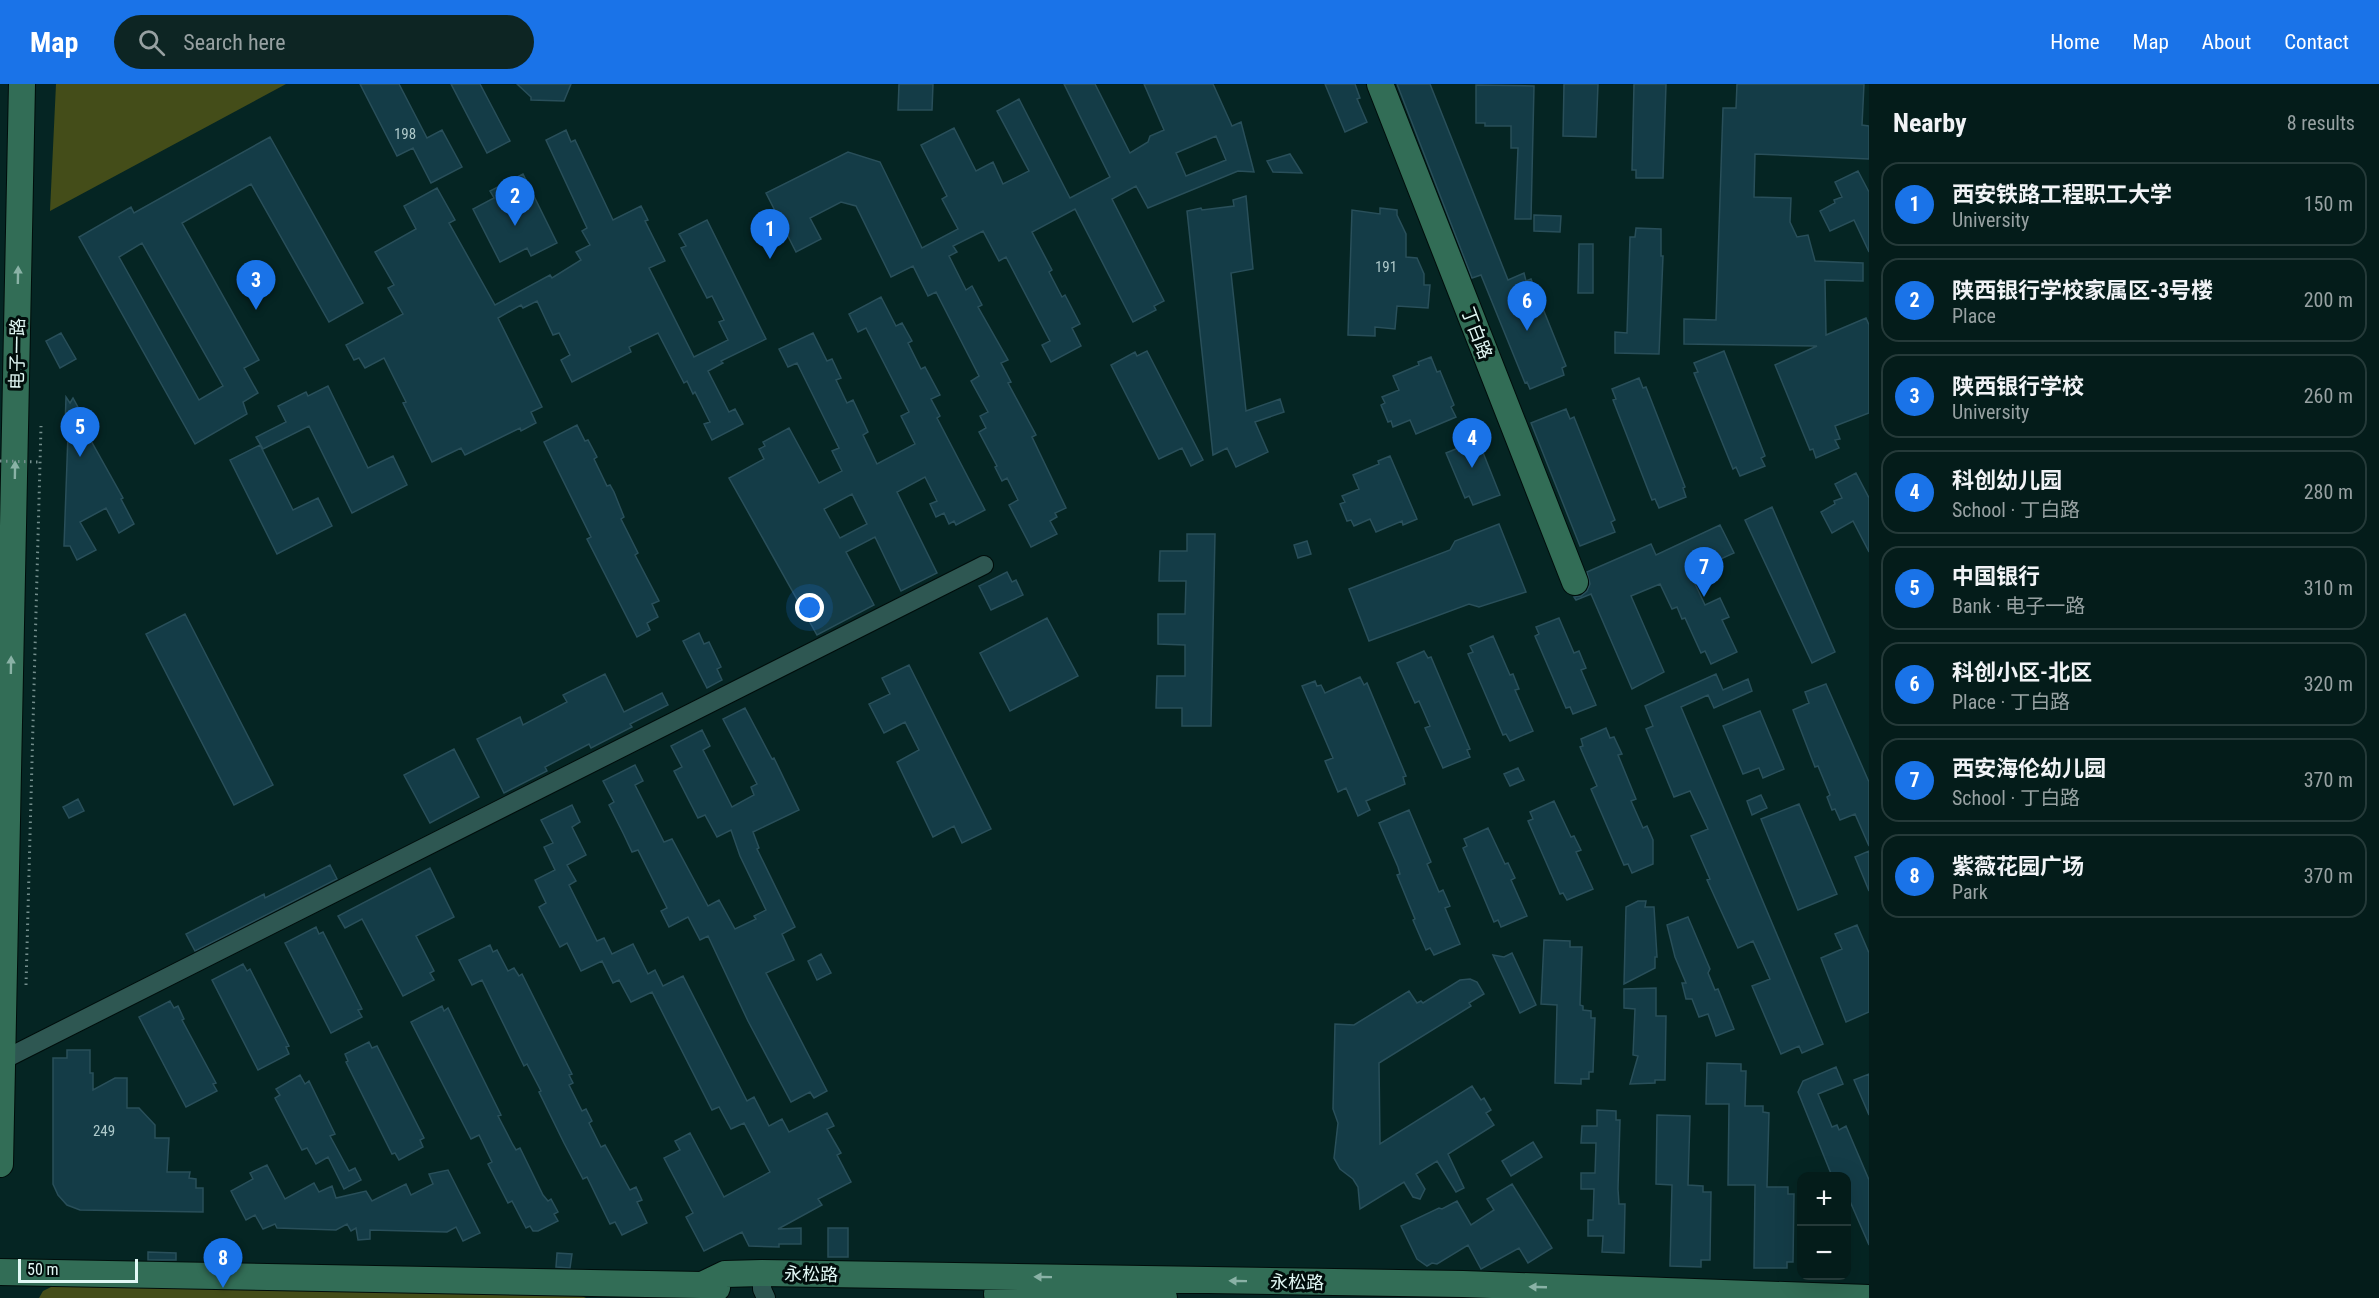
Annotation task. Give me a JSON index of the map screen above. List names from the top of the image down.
{
  "streets": {
    "street": ["丁白路", "电子一路", "永松路"]
  },
  "one_way": ["电子一路"],
  "house_numbers": ["198", "191", "249"],
  "scale_bar": "50 m",
  "page": {
    "header": "Map",
    "search": "Search here",
    "nav": [
      "Home",
      "Map",
      "About",
      "Contact"
    ],
    "heading": ["Nearby", "8 results"],
    "list": [
      {
        "mark": "1",
        "name": "西安铁路工程职工大学",
        "note": "University",
        "value": "150 m"
      },
      {
        "mark": "2",
        "name": "陕西银行学校家属区-3号楼",
        "note": "Place",
        "value": "200 m"
      },
      {
        "mark": "3",
        "name": "陕西银行学校",
        "note": "University",
        "value": "260 m"
      },
      {
        "mark": "4",
        "name": "科创幼儿园",
        "note": "School · 丁白路",
        "value": "280 m"
      },
      {
        "mark": "5",
        "name": "中国银行",
        "note": "Bank · 电子一路",
        "value": "310 m"
      },
      {
        "mark": "6",
        "name": "科创小区-北区",
        "note": "Place · 丁白路",
        "value": "320 m"
      },
      {
        "mark": "7",
        "name": "西安海伦幼儿园",
        "note": "School · 丁白路",
        "value": "370 m"
      },
      {
        "mark": "8",
        "name": "紫薇花园广场",
        "note": "Park",
        "value": "370 m"
      }
    ],
    "pins": [
      "2",
      "1",
      "3",
      "6",
      "5",
      "4",
      "7",
      "8"
    ],
    "map_buttons": ["+", "−"],
    "scale": "50 m"
  }
}
